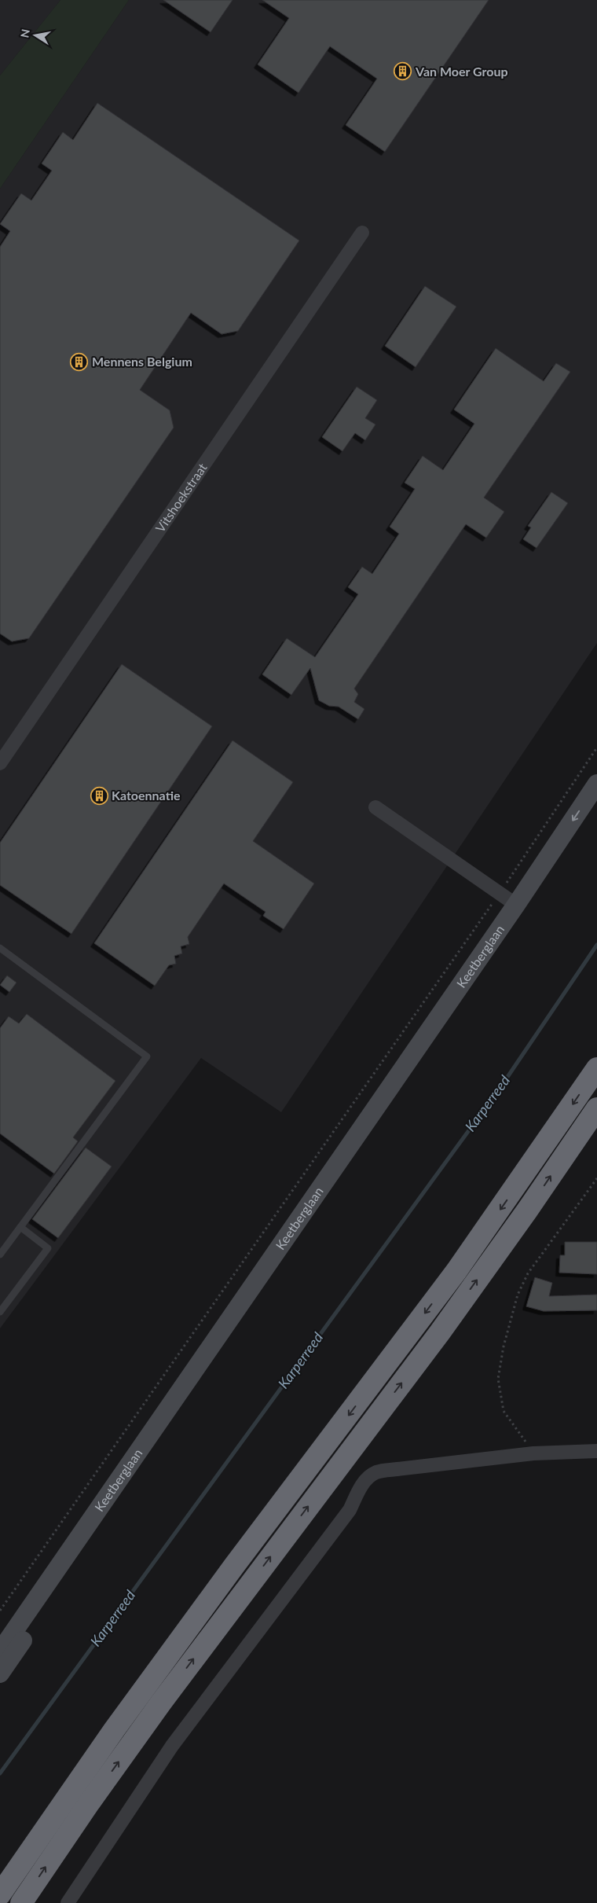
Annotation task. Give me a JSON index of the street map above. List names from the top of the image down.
{
  "streets": {
    "main road": ["Keetberglaan"],
    "street": ["Vitshoekstraat"]
  },
  "water": ["Karperreed"],
  "places": {
    "building": ["Van Moer Group", "Mennens Belgium", "Katoennatie"]
  },
  "north": "left"
}
